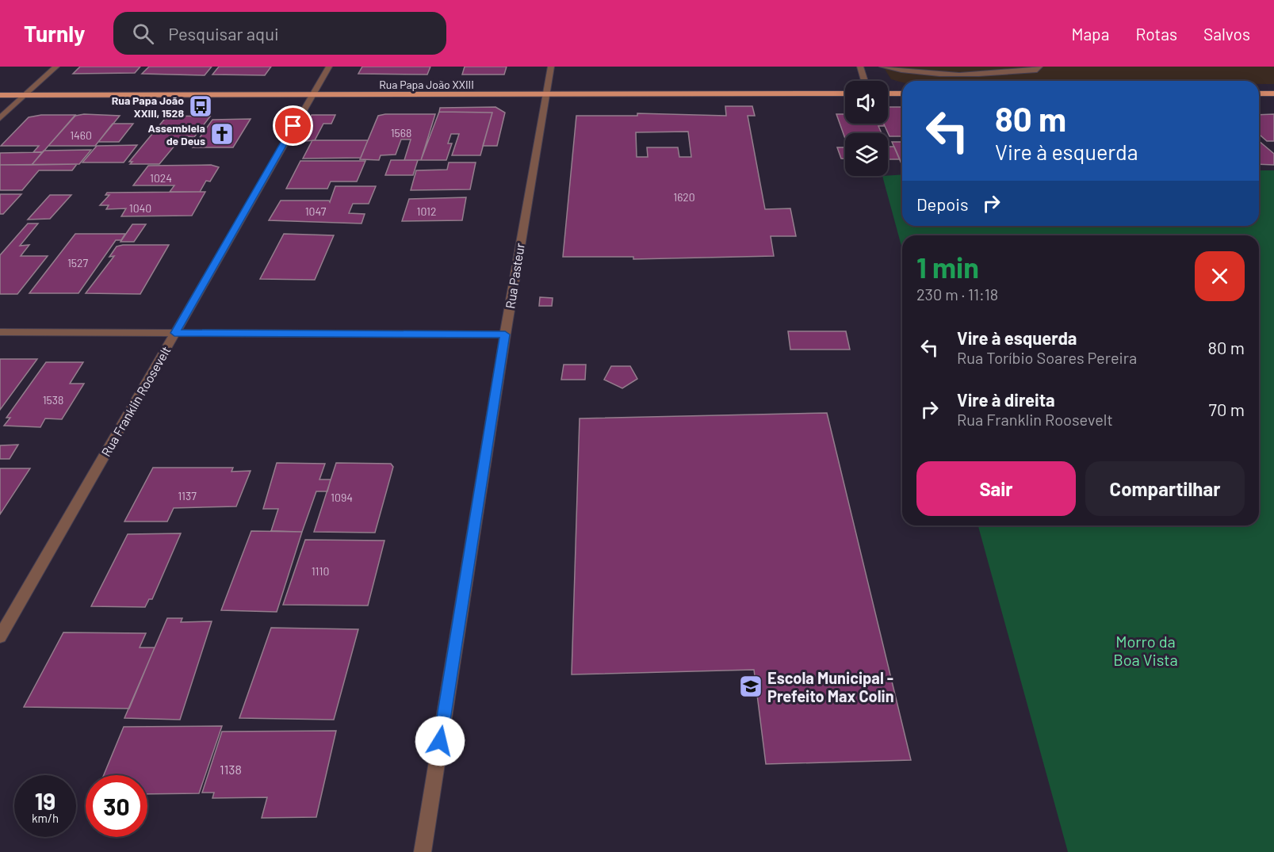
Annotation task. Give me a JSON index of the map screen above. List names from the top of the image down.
{
  "streets": {
    "main road": ["Rua Papa João XXIII"],
    "street": ["Rua Pasteur", "Rua Franklin Roosevelt"]
  },
  "crossings": [
    ["Rua Papa João XXIII", "Rua Pasteur"],
    ["Rua Papa João XXIII", "Rua Franklin Roosevelt"]
  ],
  "parks": ["Morro da Boa Vista"],
  "places": {
    "bus stop": ["Rua Papa João XXIII, 1528"],
    "church": ["Assembleia de Deus"],
    "school or university": ["Escola Municipal - Prefeito Max Colin"]
  },
  "house_numbers": [
    "1568",
    "1460",
    "1024",
    "1620",
    "1040",
    "1047",
    "1012",
    "1527",
    "1538",
    "1137",
    "1094",
    "1110",
    "1138"
  ],
  "page": {
    "header": "Turnly",
    "search": "Pesquisar aqui",
    "nav": ["Mapa", "Rotas", "Salvos"],
    "turn": ["80 m", "Vire à esquerda"],
    "then": "Depois",
    "heading": ["1 min", "230 m · 11:18"],
    "list": [
      {
        "name": "Vire à esquerda",
        "note": "Rua Toríbio Soares Pereira",
        "value": "80 m"
      },
      {
        "name": "Vire à direita",
        "note": "Rua Franklin Roosevelt",
        "value": "70 m"
      }
    ],
    "buttons": ["Sair", "Compartilhar"],
    "speed": "19 km/h",
    "limit": "30"
  }
}
